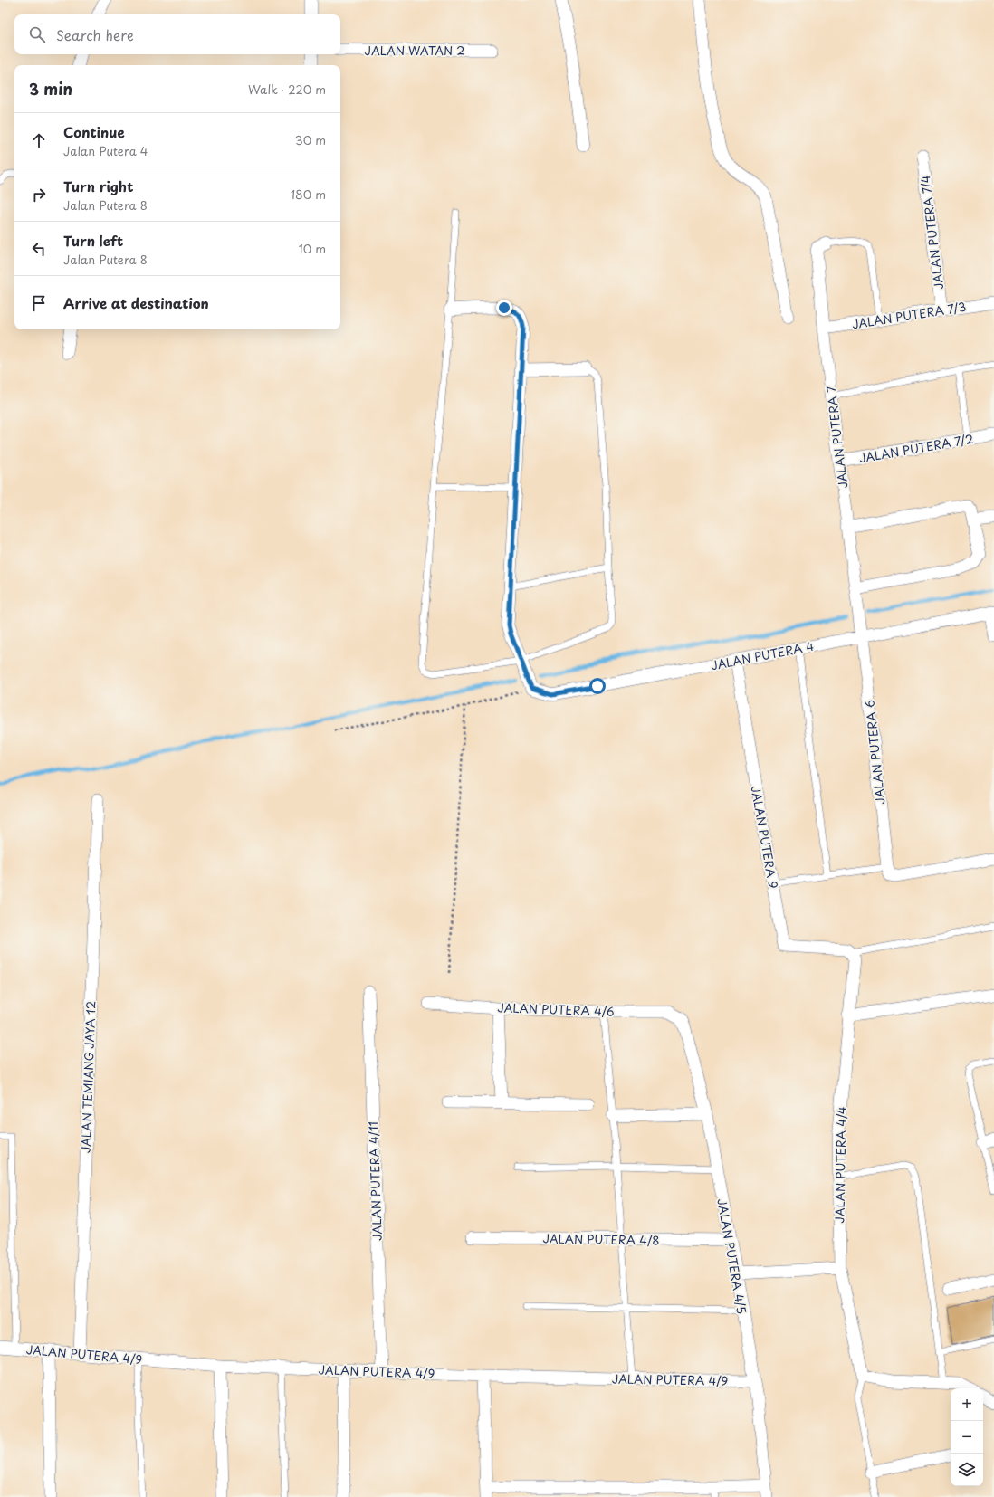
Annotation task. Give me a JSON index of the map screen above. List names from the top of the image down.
{
  "streets": {
    "street": [
      "JALAN WATAN 2",
      "JALAN PUTERA 7/4",
      "JALAN PUTERA 7/3",
      "JALAN PUTERA 7",
      "JALAN PUTERA 7/2",
      "JALAN PUTERA 4",
      "JALAN PUTERA 6",
      "JALAN PUTERA 9",
      "JALAN PUTERA 4/6",
      "JALAN TEMIANG JAYA 12",
      "JALAN PUTERA 4/4",
      "JALAN PUTERA 4/11",
      "JALAN PUTERA 4/8",
      "JALAN PUTERA 4/5",
      "JALAN PUTERA 4/9"
    ]
  },
  "crossings": [
    ["JALAN PUTERA 7/4", "JALAN PUTERA 7/3"],
    ["JALAN PUTERA 7/3", "JALAN PUTERA 7"],
    ["JALAN PUTERA 7", "JALAN PUTERA 7/2"],
    ["JALAN PUTERA 7", "JALAN PUTERA 4"],
    ["JALAN PUTERA 7", "JALAN PUTERA 6"],
    ["JALAN PUTERA 4", "JALAN PUTERA 6"],
    ["JALAN PUTERA 4", "JALAN PUTERA 9"],
    ["JALAN PUTERA 9", "JALAN PUTERA 4/4"],
    ["JALAN PUTERA 4/6", "JALAN PUTERA 4/5"],
    ["JALAN TEMIANG JAYA 12", "JALAN PUTERA 4/9"],
    ["JALAN PUTERA 4/11", "JALAN PUTERA 4/9"],
    ["JALAN PUTERA 4/8", "JALAN PUTERA 4/5"],
    ["JALAN PUTERA 4/5", "JALAN PUTERA 4/9"]
  ],
  "page": {
    "search": "Search here",
    "heading": ["3 min", "Walk · 220 m"],
    "list": [
      ["Continue", "Jalan Putera 4", "30 m"],
      ["Turn right", "Jalan Putera 8", "180 m"],
      ["Turn left", "Jalan Putera 8", "10 m"],
      "Arrive at destination"
    ],
    "map_buttons": ["+", "−"]
  }
}
